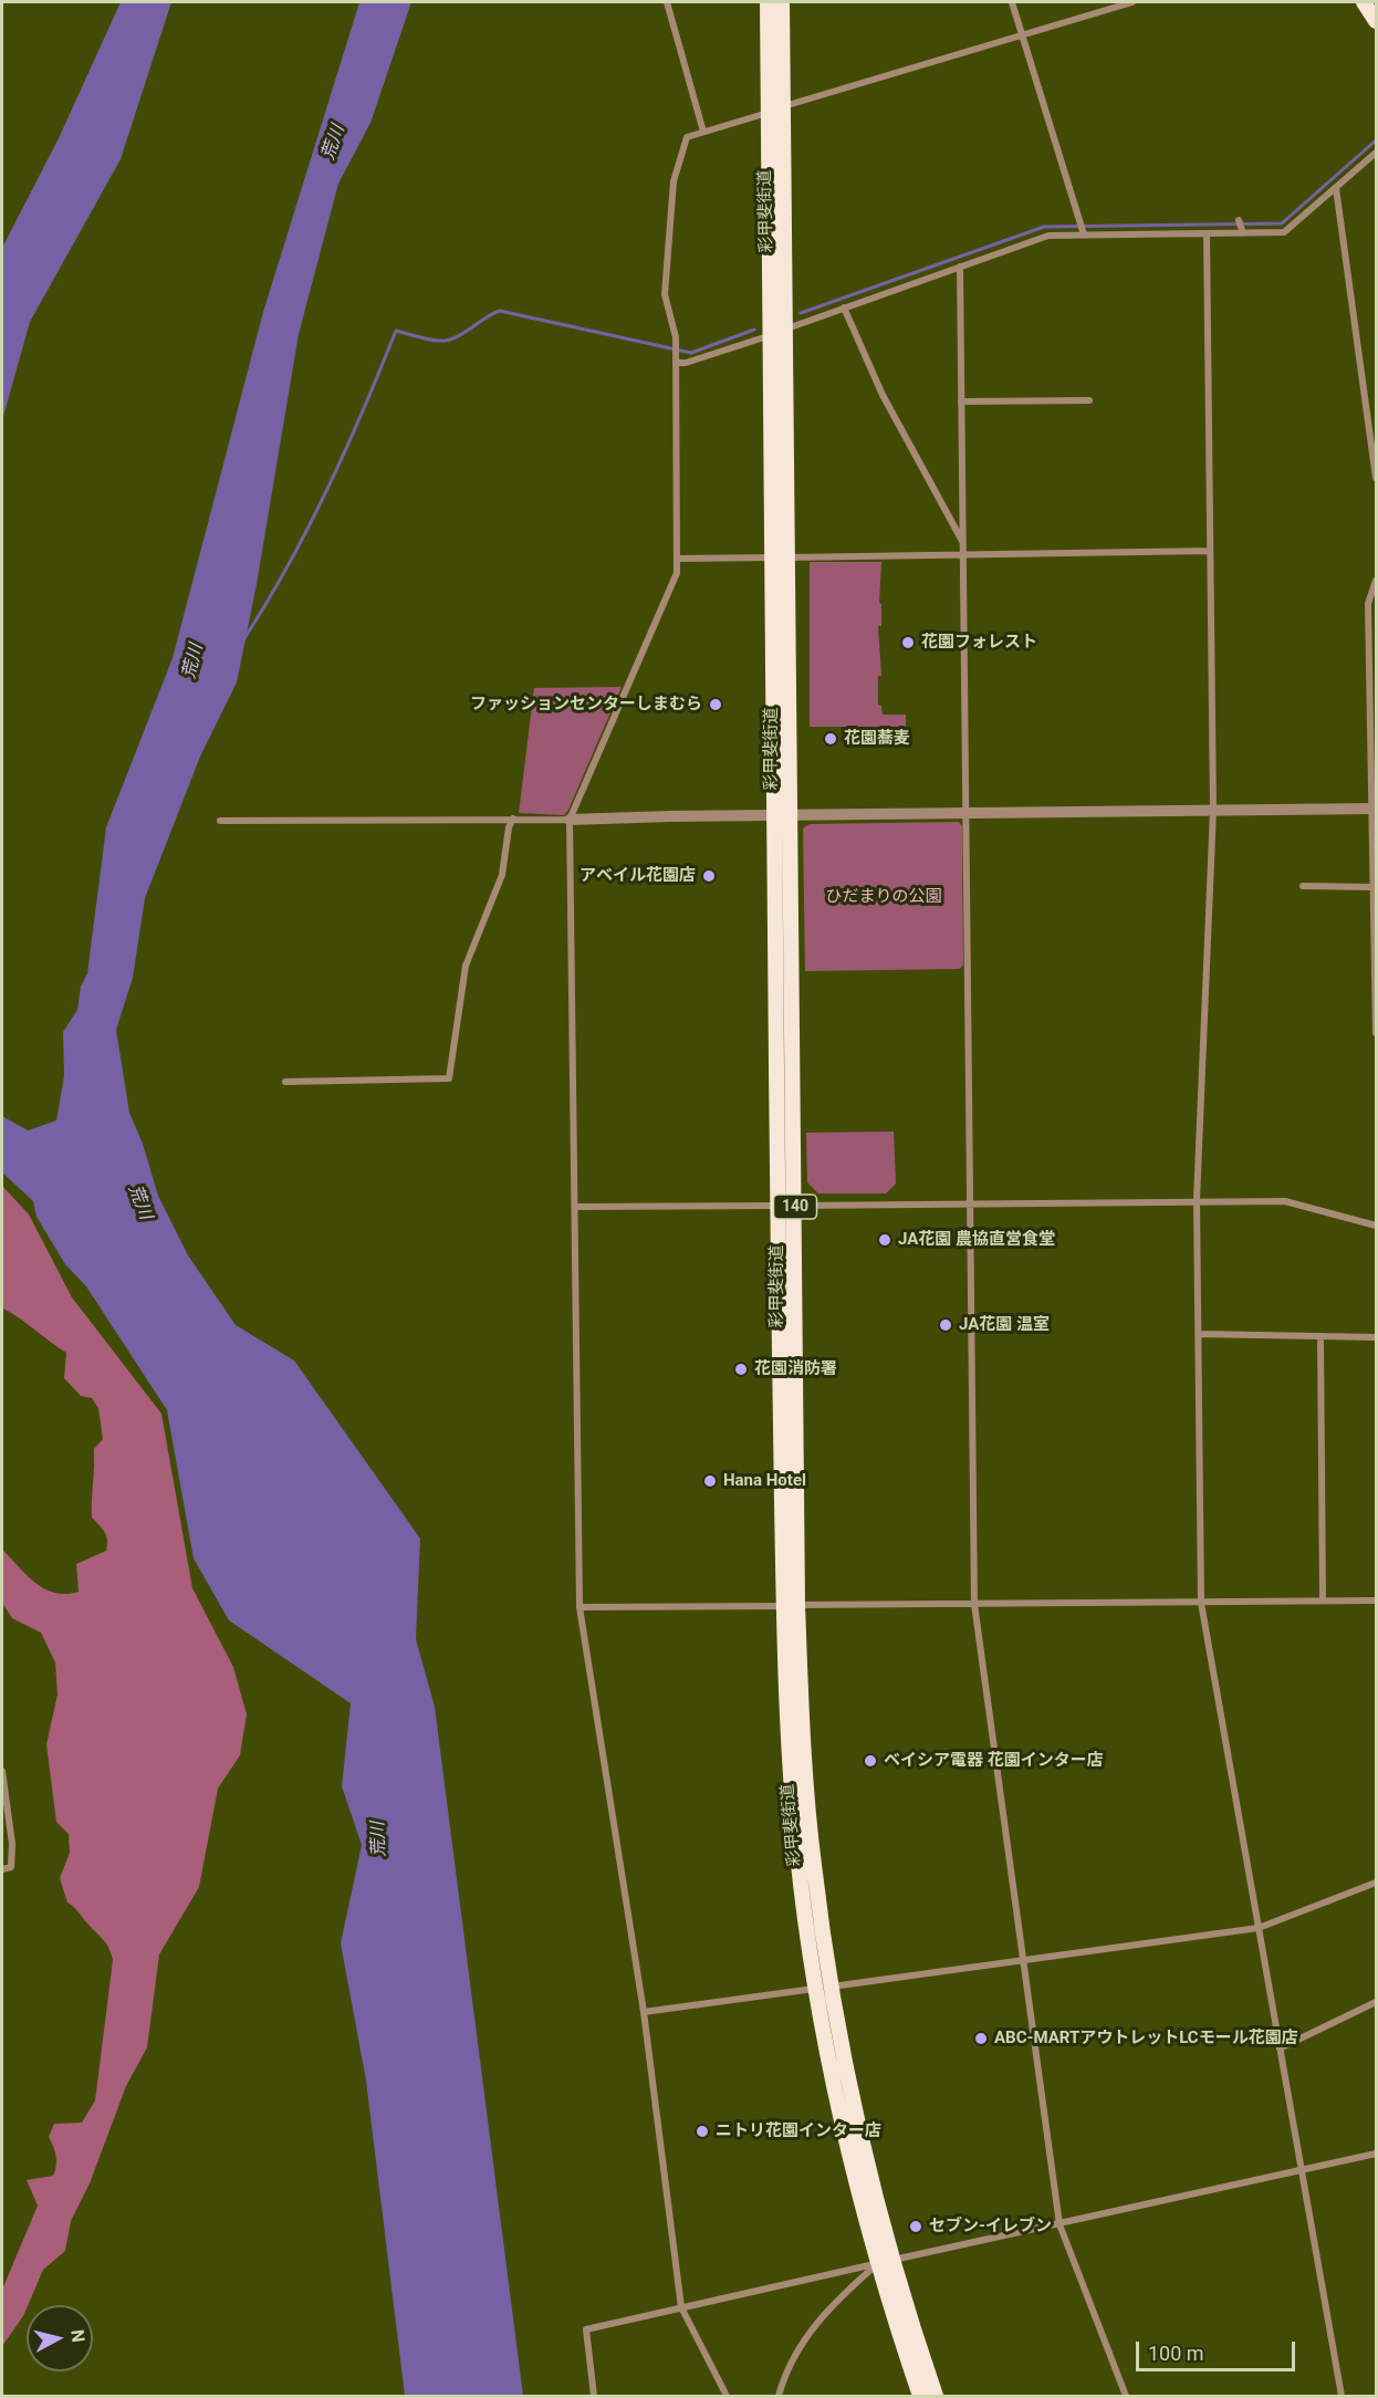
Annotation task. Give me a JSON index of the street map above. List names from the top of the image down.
{
  "streets": {
    "highway": ["彩甲斐街道", "140"]
  },
  "water": ["荒川"],
  "parks": ["ひだまりの公園"],
  "places": [
    "花園フォレスト",
    "ファッションセンターしまむら",
    "花園蕎麦",
    "アベイル花園店",
    "JA花園 農協直営食堂",
    "JA花園 温室",
    "花園消防署",
    "Hana Hotel",
    "ベイシア電器 花園インター店",
    "ABC-MARTアウトレットLCモール花園店",
    "ニトリ花園インター店",
    "セブン-イレブン"
  ],
  "scale_bar": "100 m",
  "north": "right"
}
